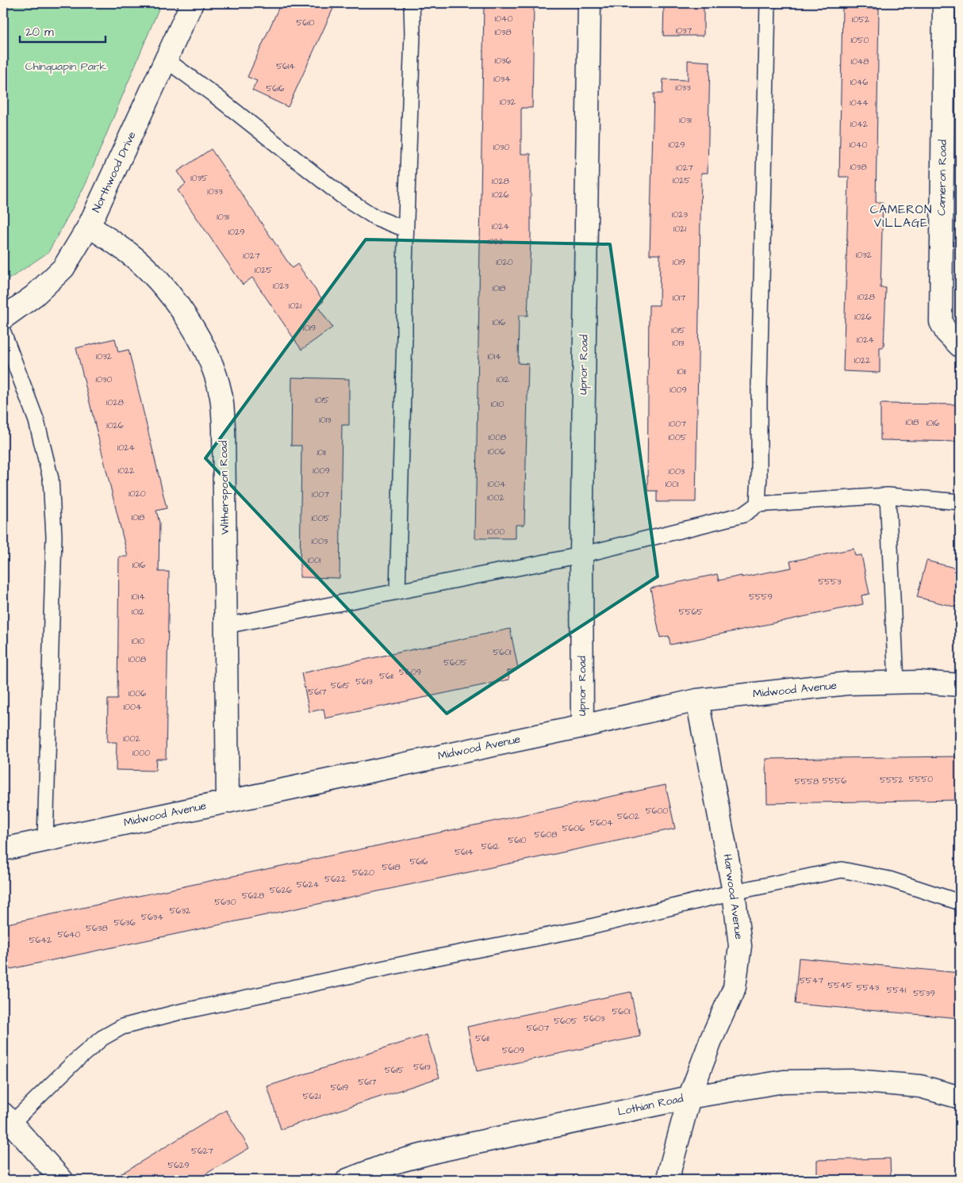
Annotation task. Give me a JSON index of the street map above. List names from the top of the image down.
{
  "streets": {
    "street": [
      "Northwood Drive",
      "Cameron Road",
      "Upnor Road",
      "Witherspoon Road",
      "Midwood Avenue",
      "Harwood Avenue",
      "Lothian Road"
    ]
  },
  "crossings": [
    ["Northwood Drive", "Witherspoon Road"],
    ["Upnor Road", "Midwood Avenue"],
    ["Witherspoon Road", "Midwood Avenue"],
    ["Midwood Avenue", "Harwood Avenue"],
    ["Harwood Avenue", "Lothian Road"]
  ],
  "districts": ["CAMERON VILLAGE"],
  "parks": ["Chinquapin Park"],
  "house_numbers": [
    "1040",
    "1052",
    "5610",
    "1037",
    "1038",
    "1050",
    "1036",
    "1048",
    "5614",
    "1034",
    "1046",
    "1033",
    "5616",
    "1032",
    "1044",
    "1031",
    "1042",
    "1029",
    "1040",
    "1030",
    "1038",
    "1027",
    "1035",
    "1025",
    "1028",
    "1033",
    "1026",
    "1023",
    "1031",
    "1024",
    "1021",
    "1029",
    "1022",
    "1032",
    "1027",
    "1020",
    "1019",
    "1025",
    "1023",
    "1018",
    "1028",
    "1017",
    "1021",
    "1026",
    "1016",
    "1019",
    "1015",
    "1024",
    "1013",
    "1032",
    "1014",
    "1022",
    "1011",
    "1030",
    "1012",
    "1009",
    "1015",
    "1028",
    "1010",
    "1013",
    "1018",
    "1016",
    "1007",
    "1026",
    "1008",
    "1005",
    "1024",
    "1006",
    "1011",
    "1022",
    "1009",
    "1003",
    "1004",
    "1001",
    "1020",
    "1007",
    "1002",
    "1018",
    "1005",
    "1000",
    "1003",
    "1001",
    "1016",
    "5553",
    "1014",
    "5559",
    "1012",
    "5565",
    "1010",
    "5601",
    "1008",
    "5605",
    "5609",
    "5611",
    "5613",
    "5615",
    "5617",
    "1006",
    "1004",
    "1002",
    "1000",
    "5550",
    "5552",
    "5556",
    "5558",
    "5600",
    "5602",
    "5604",
    "5606",
    "5608",
    "5610",
    "5612",
    "5614",
    "5616",
    "5618",
    "5620",
    "5622",
    "5624",
    "5626",
    "5628",
    "5630",
    "5632",
    "5634",
    "5636",
    "5638",
    "5640",
    "5642",
    "5547",
    "5545",
    "5543",
    "5541",
    "5539",
    "5601",
    "5603",
    "5605",
    "5607",
    "5611",
    "5609",
    "5613",
    "5615",
    "5617",
    "5619",
    "5621",
    "5627",
    "5629"
  ],
  "scale_bar": "20 m"
}
